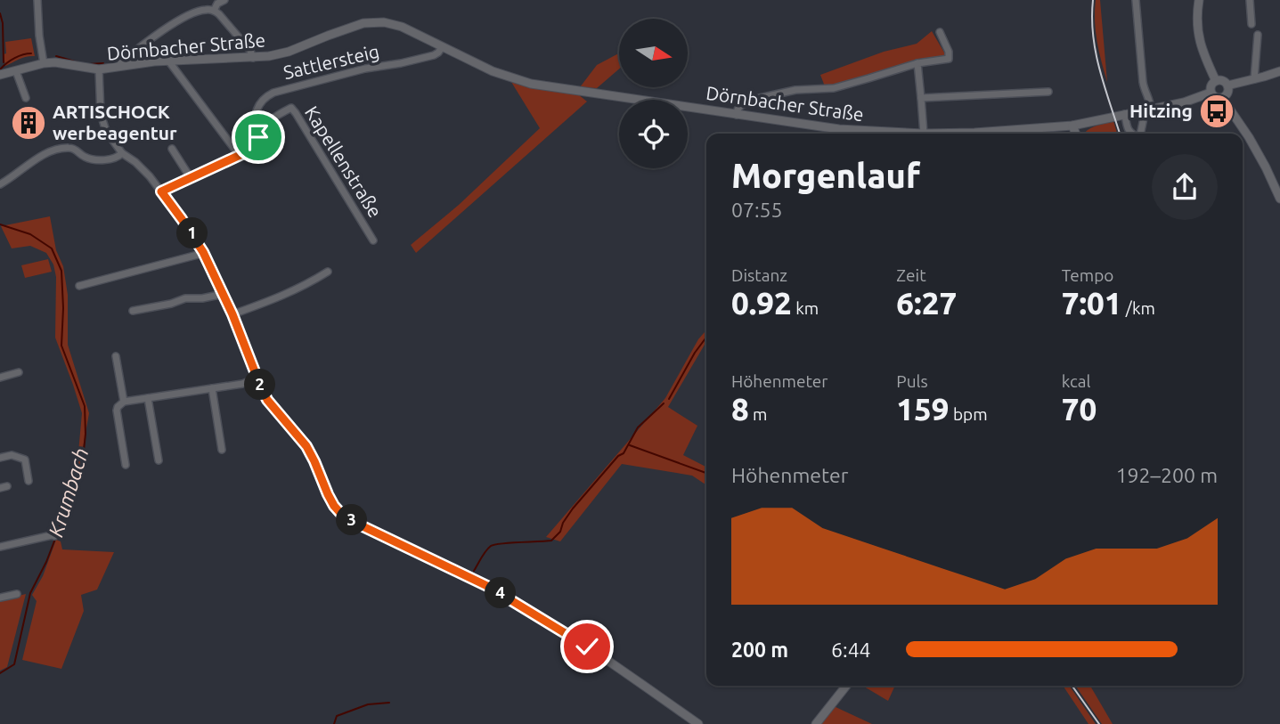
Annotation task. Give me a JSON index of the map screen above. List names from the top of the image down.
{
  "streets": {
    "street": ["Dörnbacher Straße", "Sattlersteig", "Kapellenstraße"]
  },
  "crossings": [
    ["Dörnbacher Straße", "Sattlersteig"],
    ["Sattlersteig", "Kapellenstraße"]
  ],
  "water": ["Krumbach"],
  "places": {
    "bus stop": ["Hitzing"],
    "building": ["ARTISCHOCK werbeagentur"]
  },
  "north": "right",
  "page": {
    "heading": ["Morgenlauf", "07:55"],
    "pins": [
      "1",
      "2",
      "3",
      "4"
    ],
    "stats": [
      ["Distanz", "0.92 km"],
      ["Zeit", "6:27"],
      ["Tempo", "7:01 /km"],
      ["Höhenmeter", "8 m"],
      ["Puls", "159 bpm"],
      ["kcal", "70"]
    ],
    "chart": ["Höhenmeter", "192–200 m"],
    "list": [
      {
        "name": "200 m",
        "note": "6:44"
      }
    ]
  }
}
